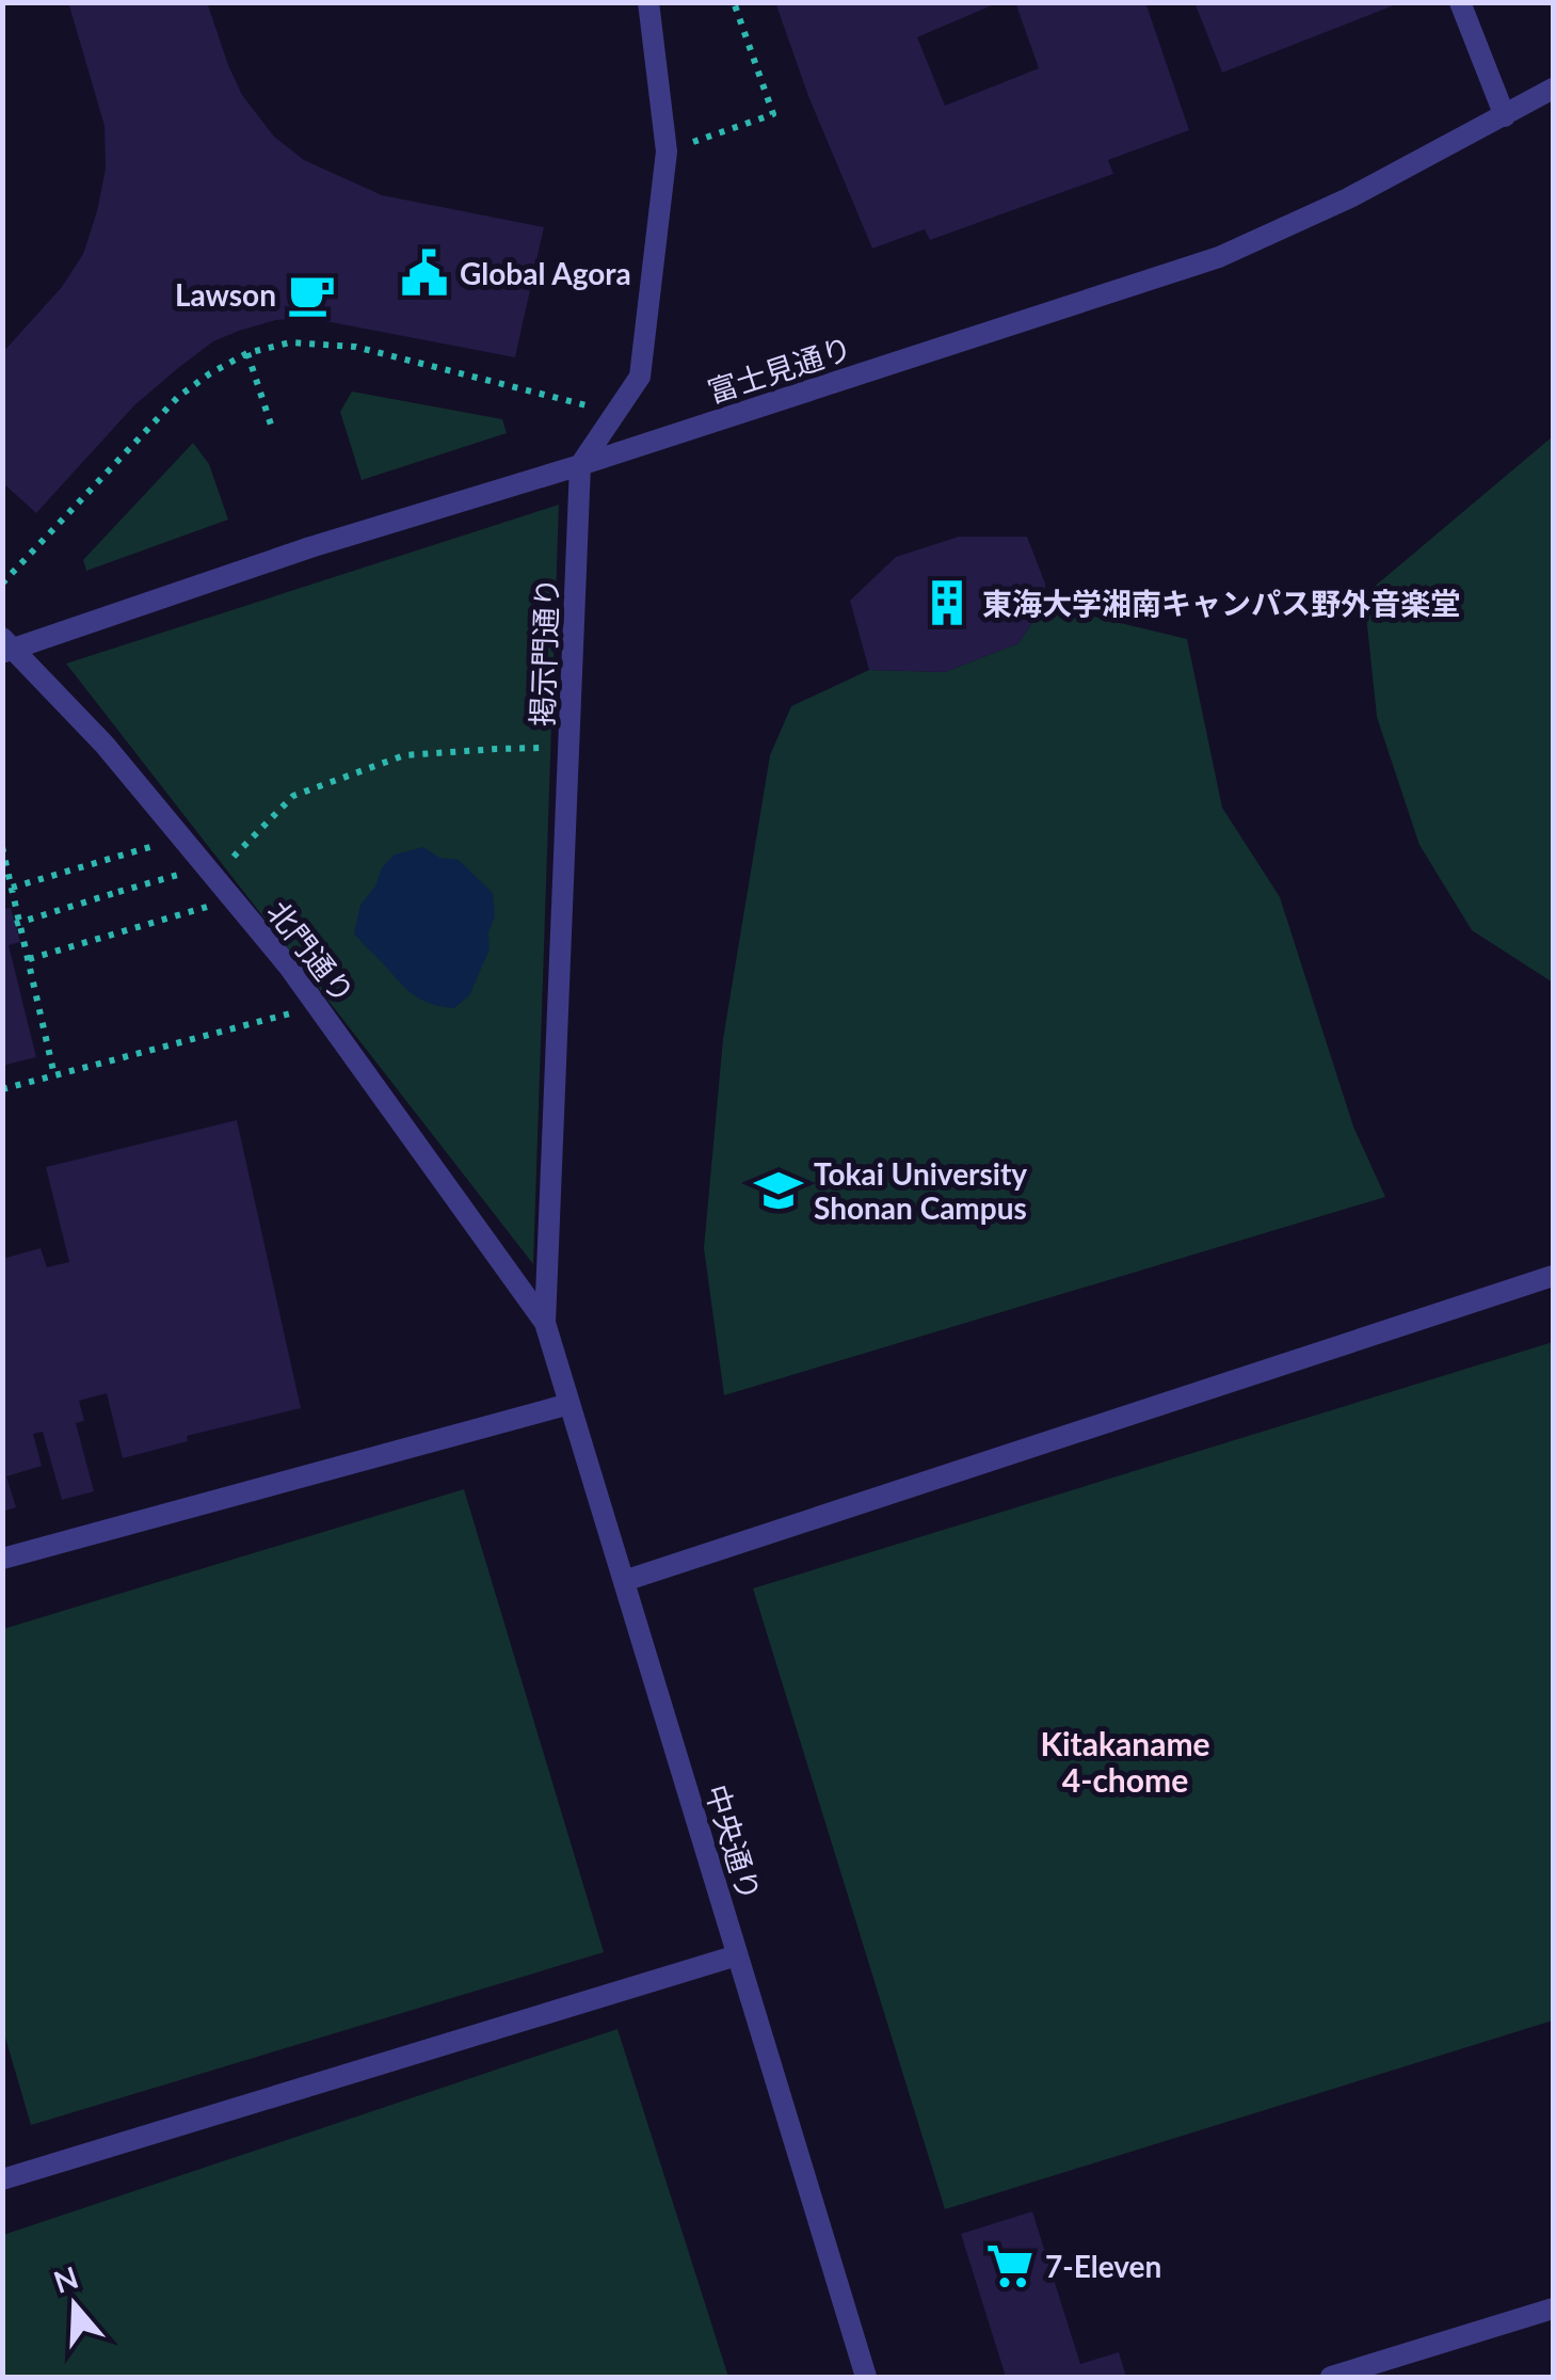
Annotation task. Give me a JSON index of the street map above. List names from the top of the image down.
{
  "streets": {
    "lane": [
      "富士見通り",
      "掲示門通り",
      "北門通り",
      "中央通り"
    ]
  },
  "crossings": [
    ["富士見通り", "掲示門通り"],
    ["富士見通り", "北門通り"],
    ["掲示門通り", "北門通り"],
    ["掲示門通り", "中央通り"],
    ["北門通り", "中央通り"]
  ],
  "districts": ["Kitakaname 4-chome"],
  "places": {
    "public building": ["Global Agora"],
    "cafe": ["Lawson"],
    "building": ["東海大学湘南キャンパス野外音楽堂"],
    "school or university": ["Tokai University Shonan Campus"],
    "supermarket": ["7-Eleven"]
  },
  "north": "top"
}
